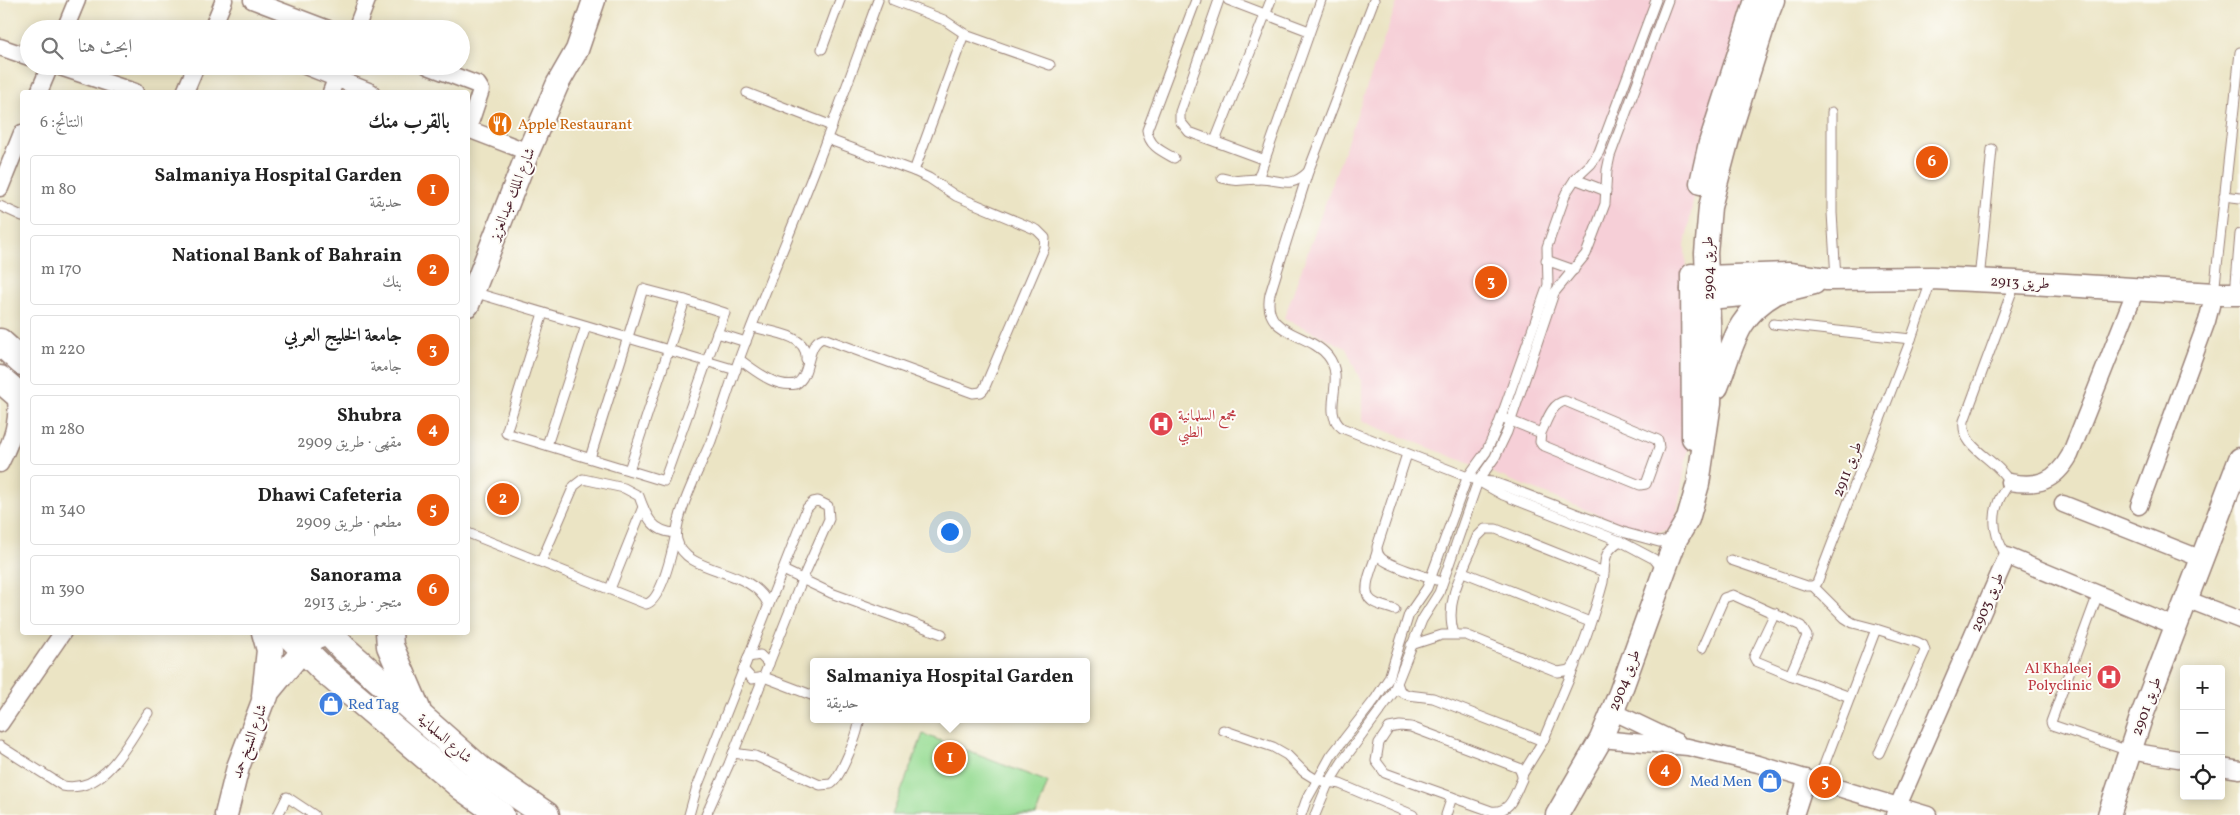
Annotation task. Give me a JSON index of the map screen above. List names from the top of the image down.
{
  "streets": {
    "main road": ["شارع السلمانية"],
    "street": [
      "شارع الملك عبدالعزيز",
      "طريق 2904",
      "طريق 2913",
      "طريق 2903",
      "طريق 2901",
      "شارع الشيخ حمد"
    ],
    "lane": ["طريق 2911"]
  },
  "crossings": [
    ["طريق 2904", "طريق 2913"],
    ["طريق 2913", "طريق 2911"],
    ["طريق 2903", "طريق 2901"],
    ["شارع السلمانية", "شارع الشيخ حمد"]
  ],
  "places": {
    "restaurant": ["Apple Restaurant"],
    "hospital": ["مجمع السلمانية الطبي", "Al Khaleej Polyclinic"],
    "shop": ["Red Tag", "Med Men"]
  },
  "page": {
    "search": "ابحث هنا",
    "heading": ["بالقرب منك", "النتائج: 6"],
    "pins": [
      "6",
      "3",
      "2",
      "1",
      "4",
      "5"
    ],
    "list": [
      {
        "mark": "1",
        "name": "Salmaniya Hospital Garden",
        "note": "حديقة",
        "value": "80 m"
      },
      {
        "mark": "2",
        "name": "National Bank of Bahrain",
        "note": "بنك",
        "value": "170 m"
      },
      {
        "mark": "3",
        "name": "جامعة الخليج العربي",
        "note": "جامعة",
        "value": "220 m"
      },
      {
        "mark": "4",
        "name": "Shubra",
        "note": "مقهى · طريق 2909",
        "value": "280 m"
      },
      {
        "mark": "5",
        "name": "Dhawi Cafeteria",
        "note": "مطعم · طريق 2909",
        "value": "340 m"
      },
      {
        "mark": "6",
        "name": "Sanorama",
        "note": "متجر · طريق 2913",
        "value": "390 m"
      }
    ],
    "popup": ["Salmaniya Hospital Garden", "حديقة"],
    "map_buttons": ["+", "−"]
  }
}
